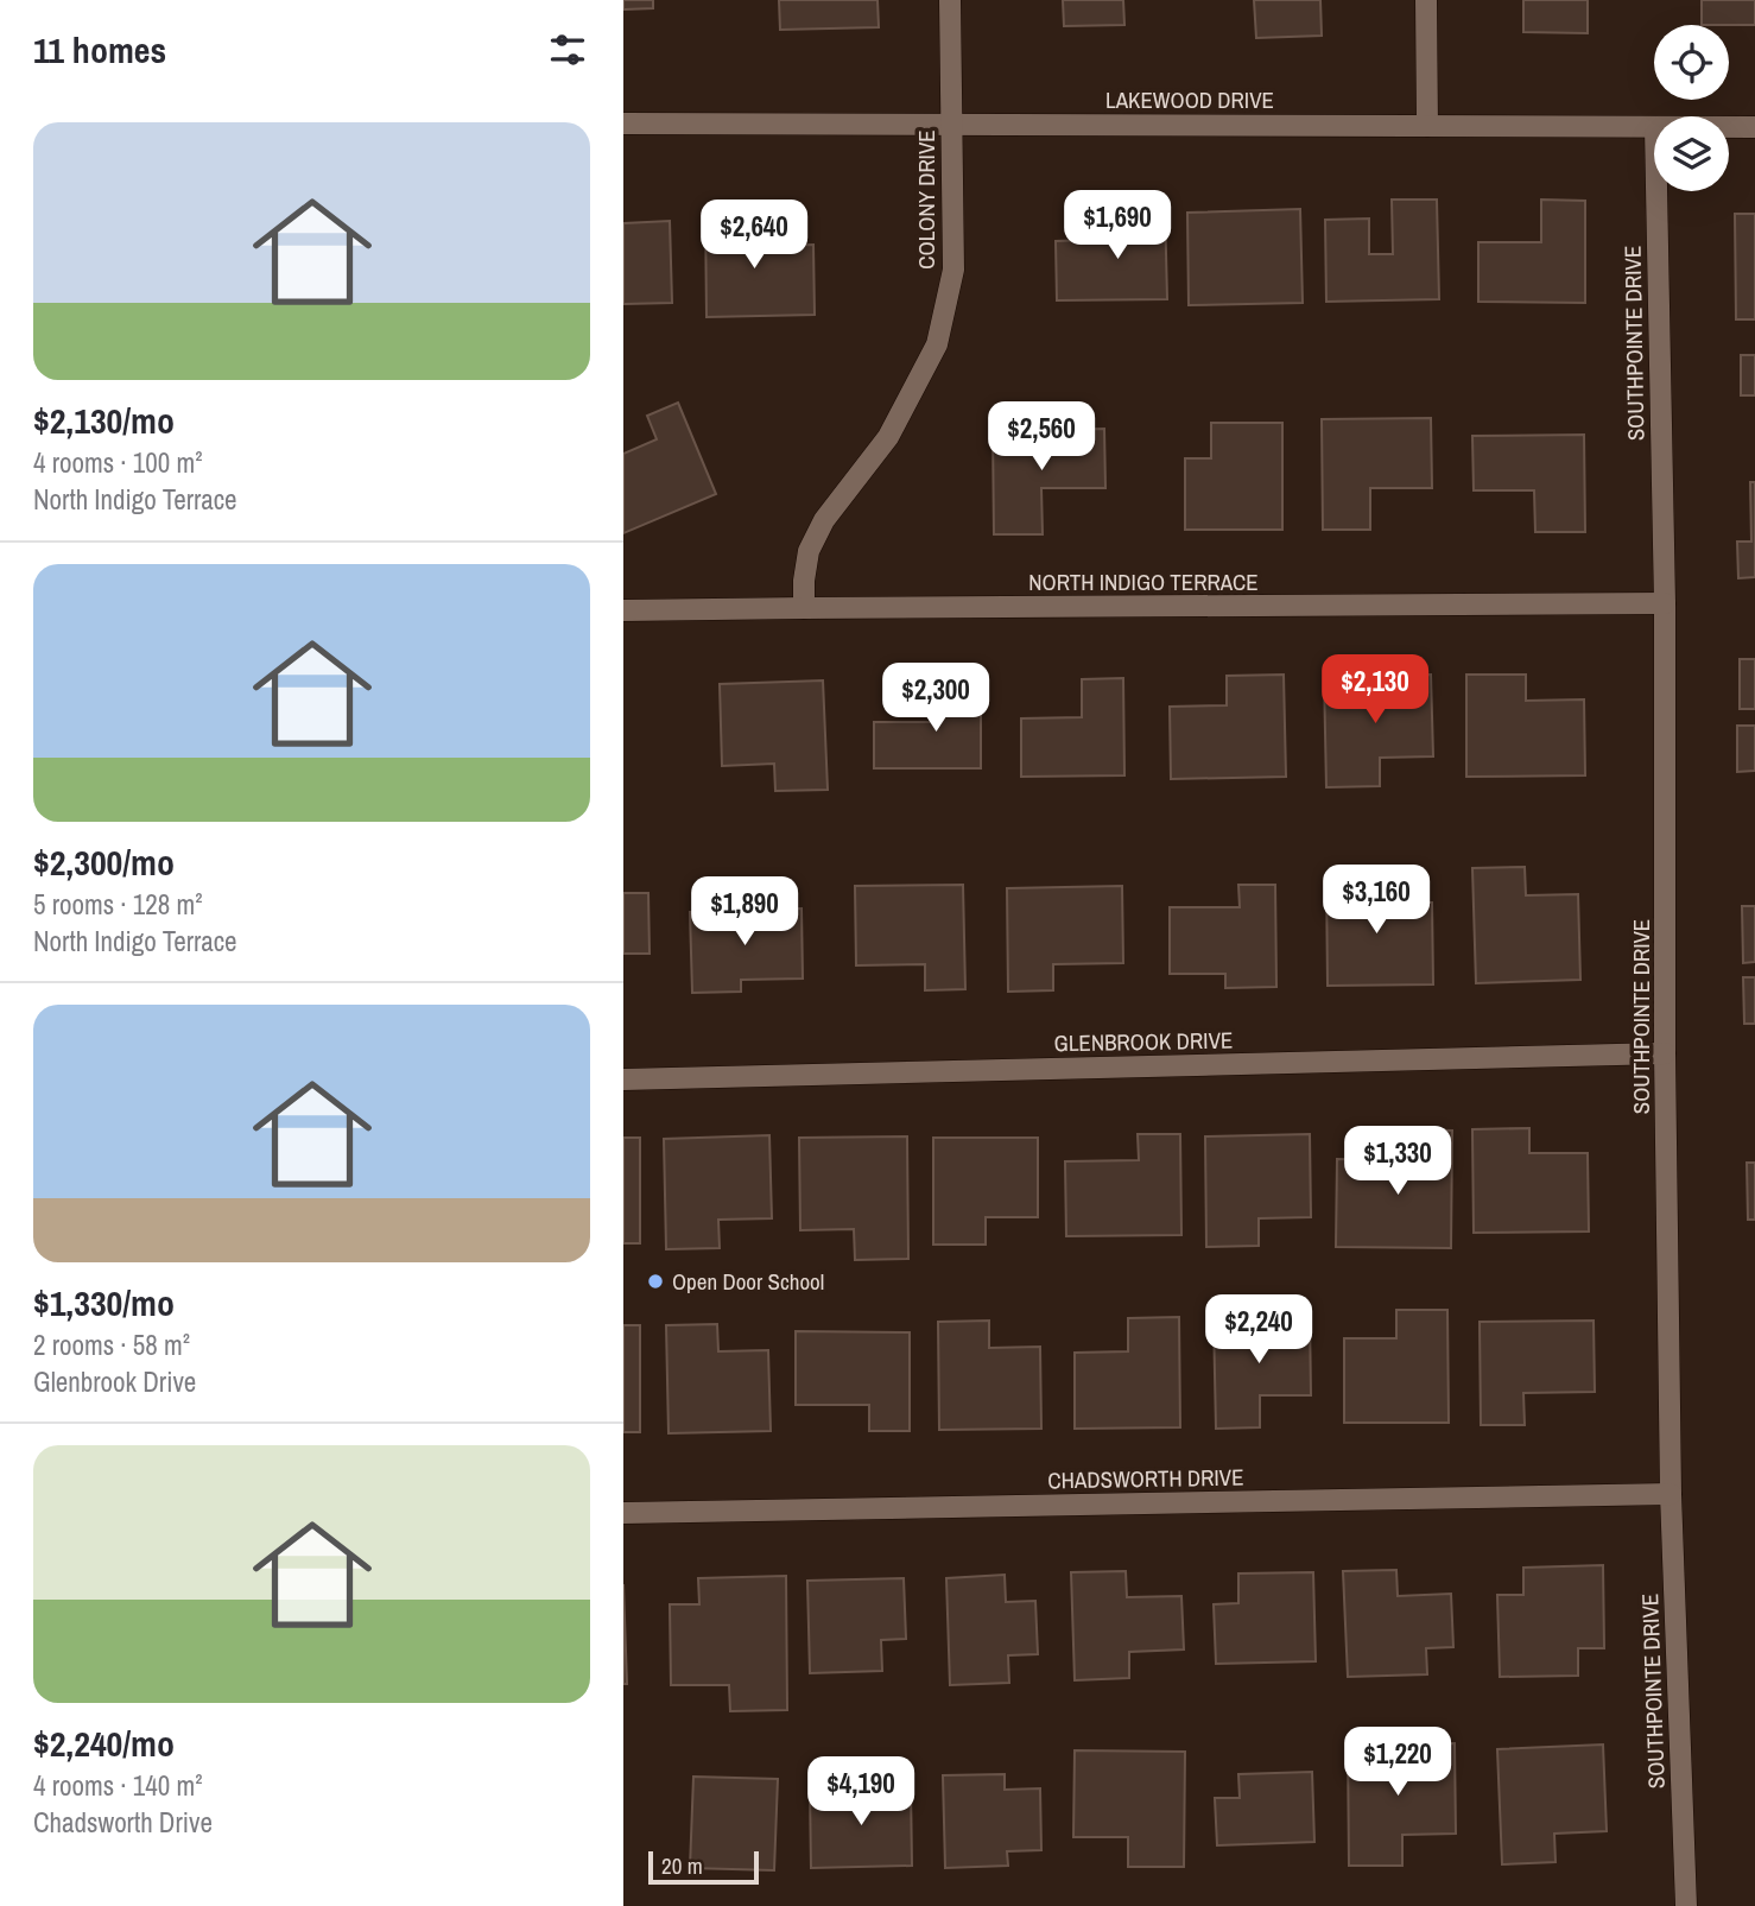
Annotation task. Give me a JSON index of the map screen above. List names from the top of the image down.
{
  "streets": {
    "street": [
      "LAKEWOOD DRIVE",
      "COLONY DRIVE",
      "SOUTHPOINTE DRIVE",
      "NORTH INDIGO TERRACE",
      "GLENBROOK DRIVE",
      "CHADSWORTH DRIVE"
    ]
  },
  "crossings": [
    ["LAKEWOOD DRIVE", "COLONY DRIVE"],
    ["COLONY DRIVE", "NORTH INDIGO TERRACE"],
    ["SOUTHPOINTE DRIVE", "NORTH INDIGO TERRACE"],
    ["SOUTHPOINTE DRIVE", "GLENBROOK DRIVE"],
    ["SOUTHPOINTE DRIVE", "CHADSWORTH DRIVE"]
  ],
  "places": ["Open Door School"],
  "scale_bar": "20 m",
  "page": {
    "heading": "11 homes",
    "list": [
      {
        "name": "$2,130/mo",
        "note": "4 rooms · 100 m² · North Indigo Terrace"
      },
      {
        "name": "$2,300/mo",
        "note": "5 rooms · 128 m² · North Indigo Terrace"
      },
      {
        "name": "$1,330/mo",
        "note": "2 rooms · 58 m² · Glenbrook Drive"
      },
      {
        "name": "$2,240/mo",
        "note": "4 rooms · 140 m² · Chadsworth Drive"
      }
    ],
    "price": [
      "$1,690",
      "$2,640",
      "$2,560",
      "$2,130",
      "$2,300",
      "$3,160",
      "$1,890",
      "$1,330",
      "$2,240",
      "$1,220",
      "$4,190"
    ],
    "scale": "20 m"
  }
}
